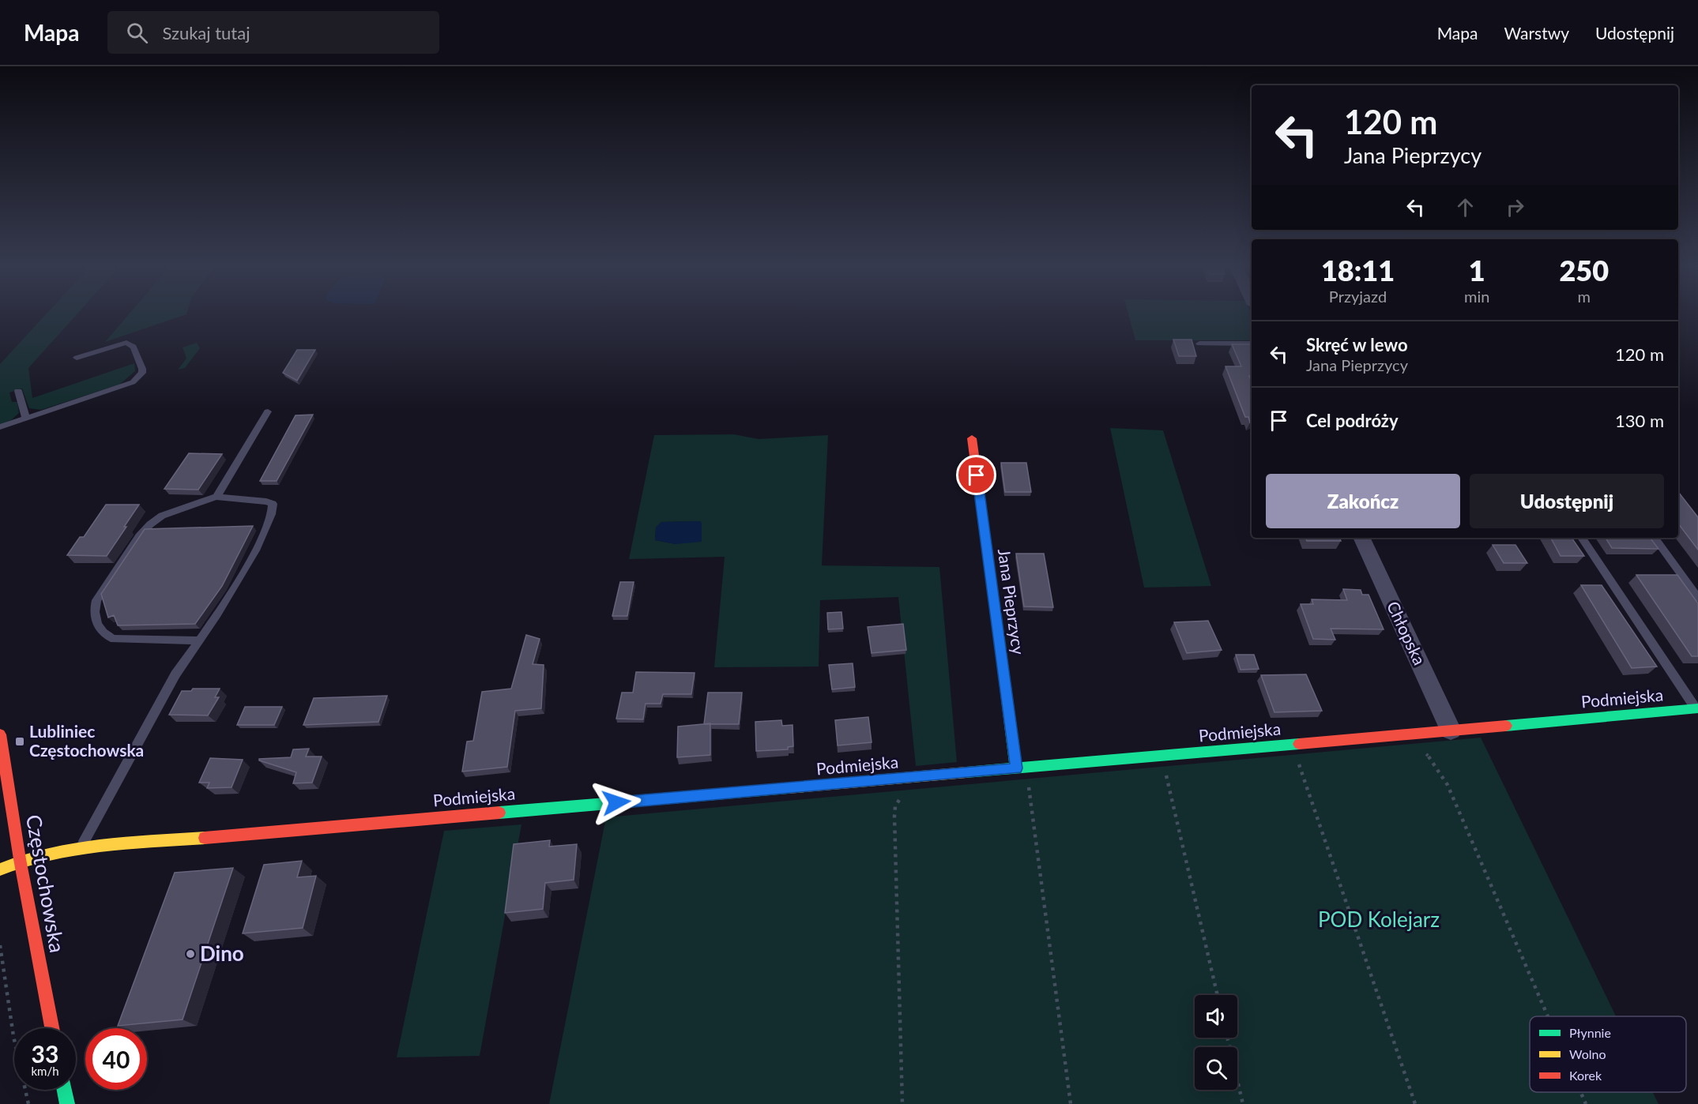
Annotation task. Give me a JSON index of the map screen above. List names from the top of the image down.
{
  "streets": {
    "street": [
      "Jana Pieprzycy",
      "Chłopska",
      "Podmiejska",
      "Częstochowska"
    ]
  },
  "crossings": [
    ["Jana Pieprzycy", "Podmiejska"],
    ["Chłopska", "Podmiejska"],
    ["Podmiejska", "Częstochowska"]
  ],
  "parks": ["POD Kolejarz"],
  "places": {
    "transit": ["Lubliniec Częstochowska"],
    "other": ["Dino"]
  },
  "legend": ["Płynnie", "Wolno", "Korek"],
  "page": {
    "header": "Mapa",
    "search": "Szukaj tutaj",
    "nav": ["Mapa", "Warstwy", "Udostępnij"],
    "turn": ["120 m", "Jana Pieprzycy"],
    "eta": [
      "18:11",
      "Przyjazd",
      "1",
      "min",
      "250",
      "m"
    ],
    "list": [
      {
        "name": "Skręć w lewo",
        "note": "Jana Pieprzycy",
        "value": "120 m"
      },
      {
        "name": "Cel podróży",
        "value": "130 m"
      }
    ],
    "buttons": ["Zakończ", "Udostępnij"],
    "speed": "33 km/h",
    "limit": "40"
  }
}
